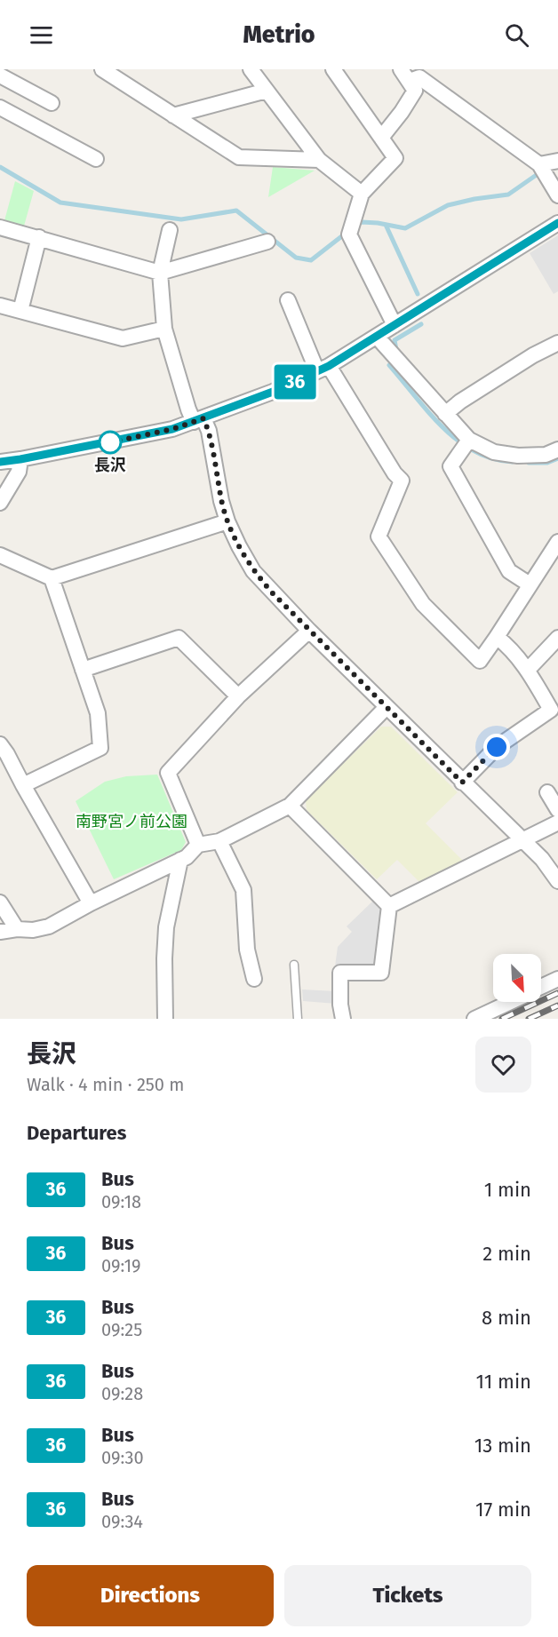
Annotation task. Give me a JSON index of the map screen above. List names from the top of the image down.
{
  "parks": ["南野宮ノ前公園"],
  "places": ["長沢"],
  "lines": ["bus line 36"],
  "north": "bottom right",
  "page": {
    "header": "Metrio",
    "on_map": "36",
    "heading": [
      ["長沢", "Walk · 4 min · 250 m"],
      "Departures"
    ],
    "list": [
      {
        "mark": "36",
        "name": "Bus",
        "note": "09:18",
        "value": "1 min"
      },
      {
        "mark": "36",
        "name": "Bus",
        "note": "09:19",
        "value": "2 min"
      },
      {
        "mark": "36",
        "name": "Bus",
        "note": "09:25",
        "value": "8 min"
      },
      {
        "mark": "36",
        "name": "Bus",
        "note": "09:28",
        "value": "11 min"
      },
      {
        "mark": "36",
        "name": "Bus",
        "note": "09:30",
        "value": "13 min"
      },
      {
        "mark": "36",
        "name": "Bus",
        "note": "09:34",
        "value": "17 min"
      }
    ],
    "buttons": ["Directions", "Tickets"]
  }
}
